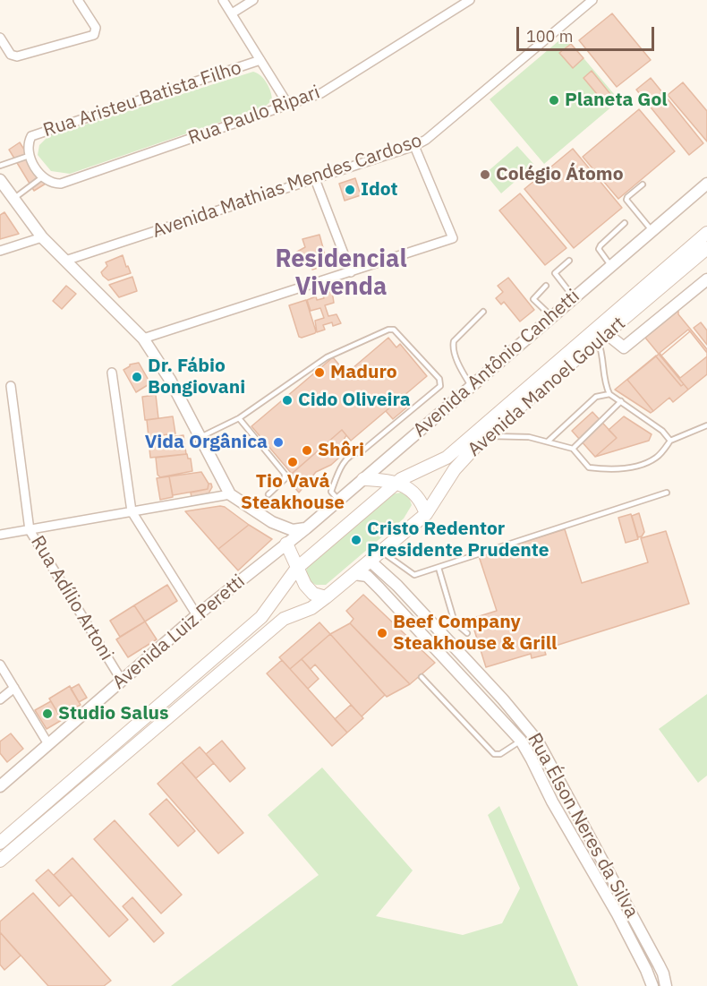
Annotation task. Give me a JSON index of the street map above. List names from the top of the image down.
{
  "streets": {
    "main road": ["Avenida Manoel Goulart"],
    "street": [
      "Rua Aristeu Batista Filho",
      "Rua Paulo Ripari",
      "Avenida Mathias Mendes Cardoso",
      "Avenida Antônio Canhetti",
      "Rua Adílio Artoni",
      "Avenida Luiz Peretti",
      "Rua Élson Neres da Silva"
    ]
  },
  "crossings": [
    ["Avenida Antônio Canhetti", "Avenida Luiz Peretti"],
    ["Avenida Manoel Goulart", "Rua Élson Neres da Silva"],
    ["Rua Adílio Artoni", "Avenida Luiz Peretti"]
  ],
  "districts": ["Residencial Vivenda"],
  "places": [
    "Planeta Gol",
    "Colégio Átomo",
    "Idot",
    "Maduro",
    "Dr. Fábio Bongiovani",
    "Cido Oliveira",
    "Vida Orgânica",
    "Shôri",
    "Tio Vavá Steakhouse",
    "Cristo Redentor Presidente Prudente",
    "Beef Company Steakhouse & Grill",
    "Studio Salus"
  ],
  "scale_bar": "100 m"
}
